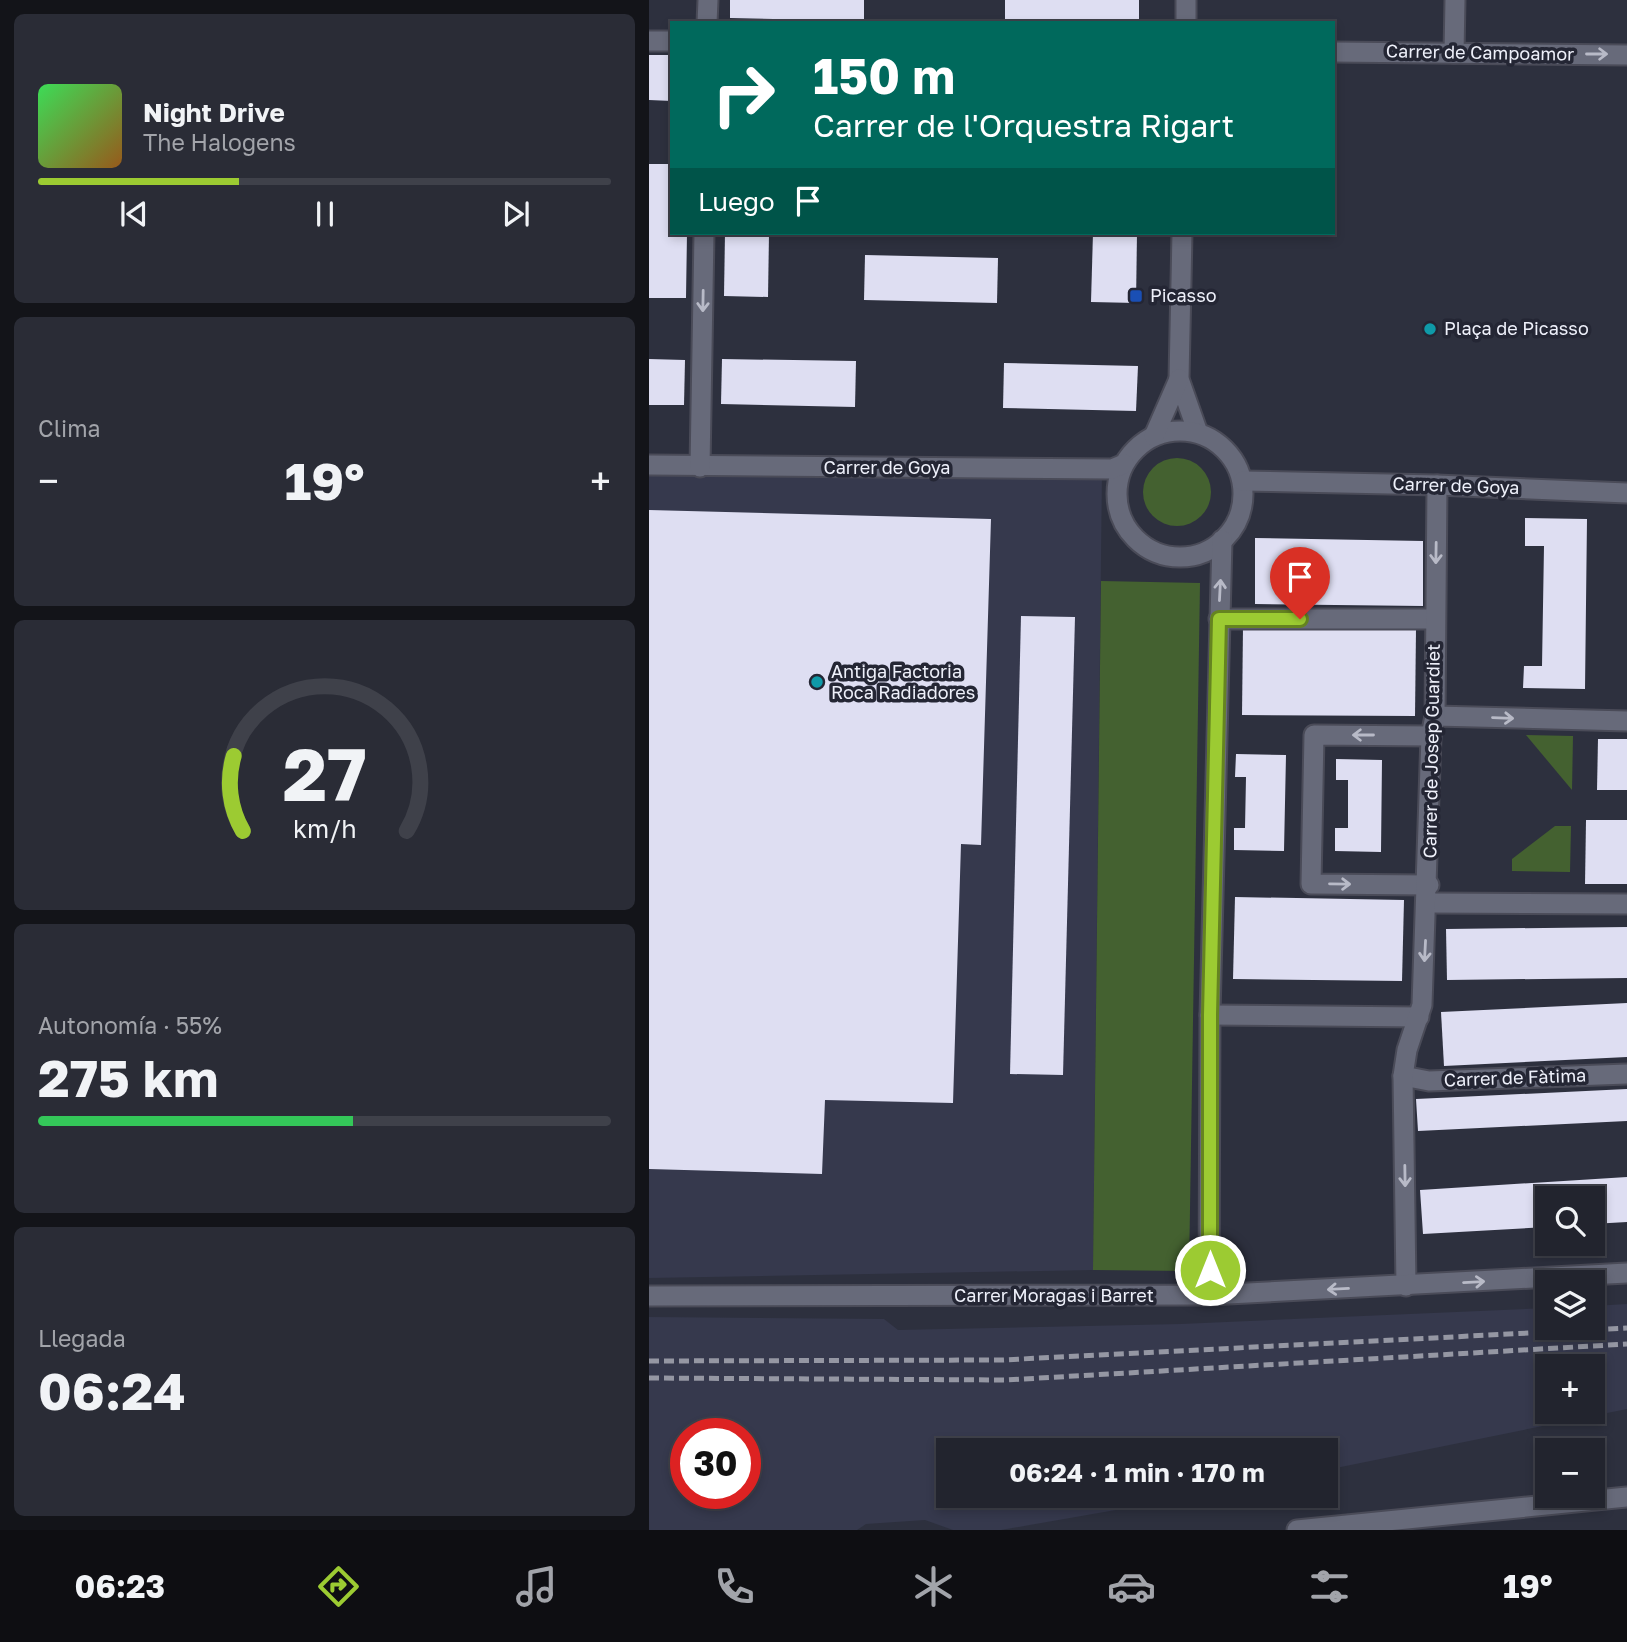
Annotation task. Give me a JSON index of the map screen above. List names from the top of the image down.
{
  "streets": {
    "street": [
      "Carrer de Campoamor",
      "Carrer de Goya",
      "Carrer de Josep Guardiet",
      "Carrer de Fàtima",
      "Carrer Moragas i Barret"
    ]
  },
  "crossings": [
    ["Carrer de Goya", "Carrer de Josep Guardiet"],
    ["Carrer de Josep Guardiet", "Carrer de Fàtima"],
    ["Carrer de Josep Guardiet", "Carrer Moragas i Barret"]
  ],
  "one_way": ["Carrer de Campoamor", "Carrer de Josep Guardiet"],
  "places": {
    "transit": ["Picasso"],
    "other": ["Plaça de Picasso", "Antiga Factoria Roca Radiadores"]
  },
  "page": {
    "turn": ["150 m", "Carrer de l'Orquestra Rigart"],
    "song": ["Night Drive", "The Halogens"],
    "then": "Luego",
    "tile": [
      "Clima",
      ["Autonomía · 55%", "275 km"],
      ["Llegada", "06:24"]
    ],
    "heat": ["−", "19°", "+"],
    "map_buttons": ["+", "−"],
    "limit": "30",
    "trip": "06:24 · 1 min · 170 m",
    "tabs": ["06:23", "19°"],
    "gauge": ["27", "km/h"]
  }
}
